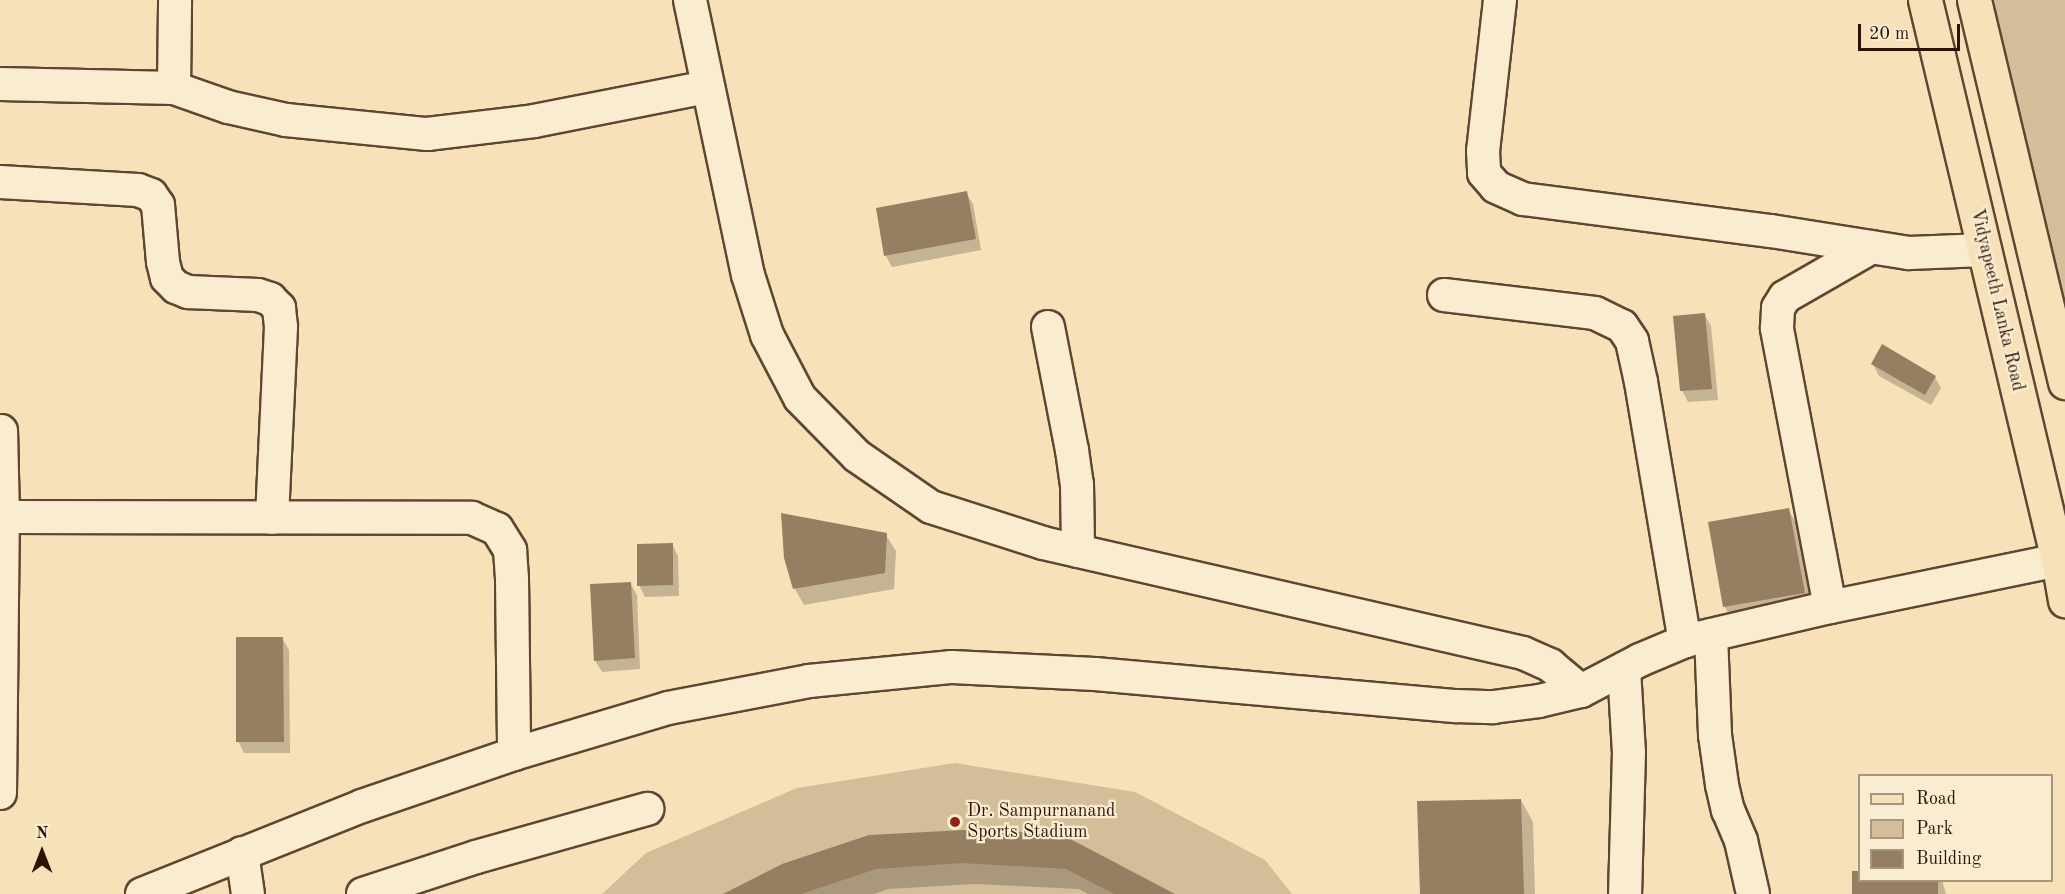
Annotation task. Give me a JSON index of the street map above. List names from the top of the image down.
{
  "streets": {
    "main road": ["Vidyapeeth Lanka Road"]
  },
  "places": ["Dr. Sampurnanand Sports Stadium"],
  "legend": ["Road", "Park", "Building"],
  "scale_bar": "20 m",
  "north": "top"
}
